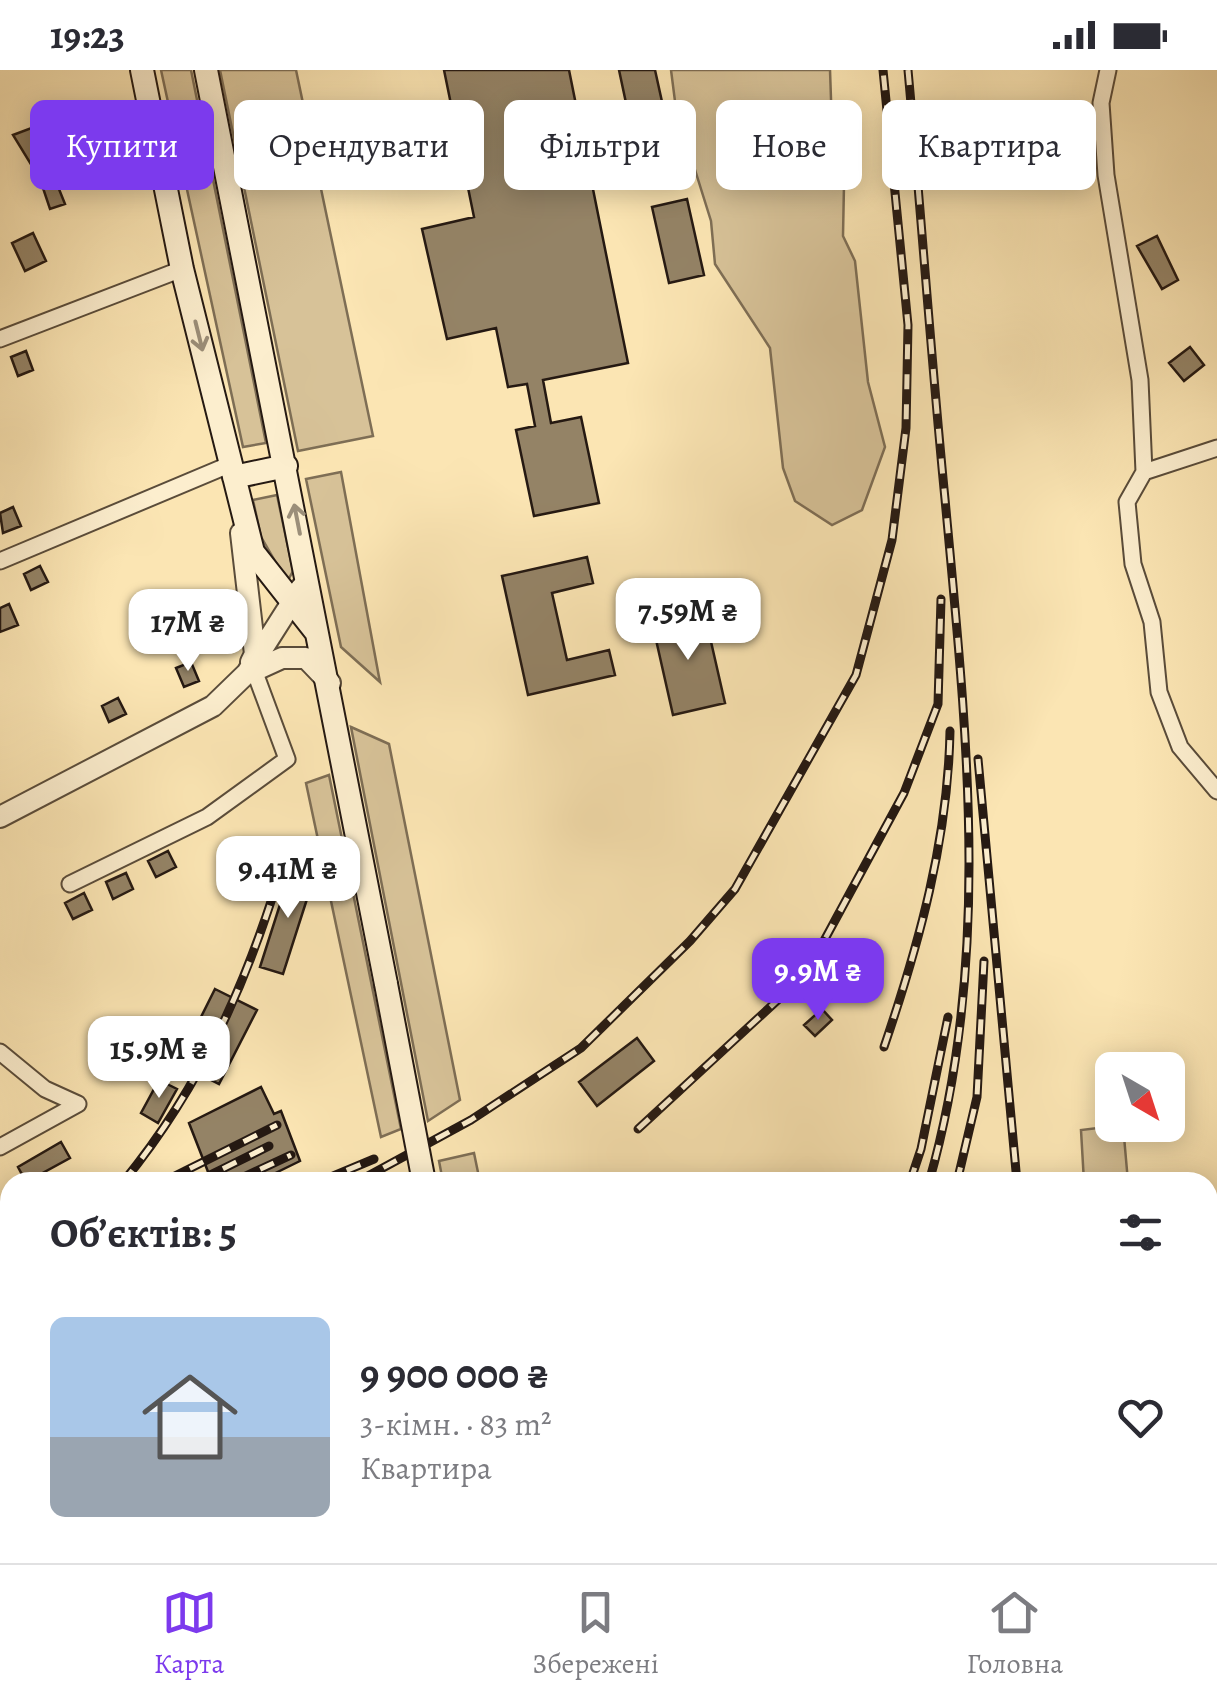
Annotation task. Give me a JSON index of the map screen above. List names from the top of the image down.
{
  "north": "bottom right",
  "page": {
    "status": "19:23",
    "chip": [
      "Купити",
      "Орендувати",
      "Фільтри",
      "Нове",
      "Квартира"
    ],
    "price": [
      "7.59M ₴",
      "17M ₴",
      "9.41M ₴",
      "9.9M ₴",
      "15.9M ₴"
    ],
    "heading": "Об’єктів: 5",
    "list": [
      {
        "name": "9 900 000 ₴",
        "note": "3-кімн. · 83 m² · Квартира"
      }
    ],
    "tabs": ["Карта", "Збережені", "Головна"]
  }
}
